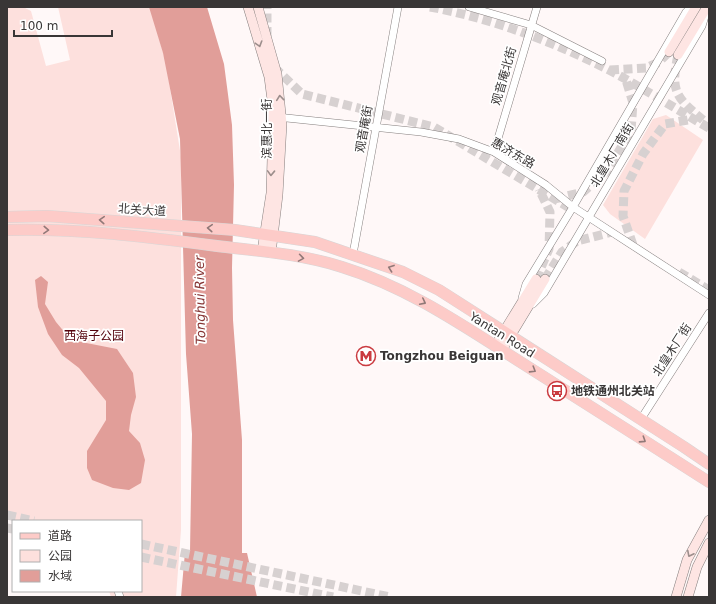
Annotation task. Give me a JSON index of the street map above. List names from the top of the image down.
{
  "streets": {
    "main road": ["北关大道", "Yantan Road"],
    "street": [
      "观音庵北街",
      "滨惠北一街",
      "观音庵街",
      "惠济东路",
      "北皇木厂南街",
      "北皇木厂街"
    ]
  },
  "crossings": [
    ["观音庵北街", "惠济东路"],
    ["滨惠北一街", "惠济东路"],
    ["滨惠北一街", "北关大道"],
    ["滨惠北一街", "Yantan Road"],
    ["观音庵街", "惠济东路"],
    ["观音庵街", "Yantan Road"],
    ["惠济东路", "北皇木厂南街"],
    ["北皇木厂南街", "Yantan Road"],
    ["北关大道", "Yantan Road"],
    ["Yantan Road", "北皇木厂街"]
  ],
  "water": ["Tonghui River"],
  "parks": ["西海子公园"],
  "places": {
    "metro station": ["Tongzhou Beiguan"],
    "bus stop": ["地铁通州北关站"]
  },
  "legend": ["道路", "公园", "水域"],
  "scale_bar": "100 m"
}
